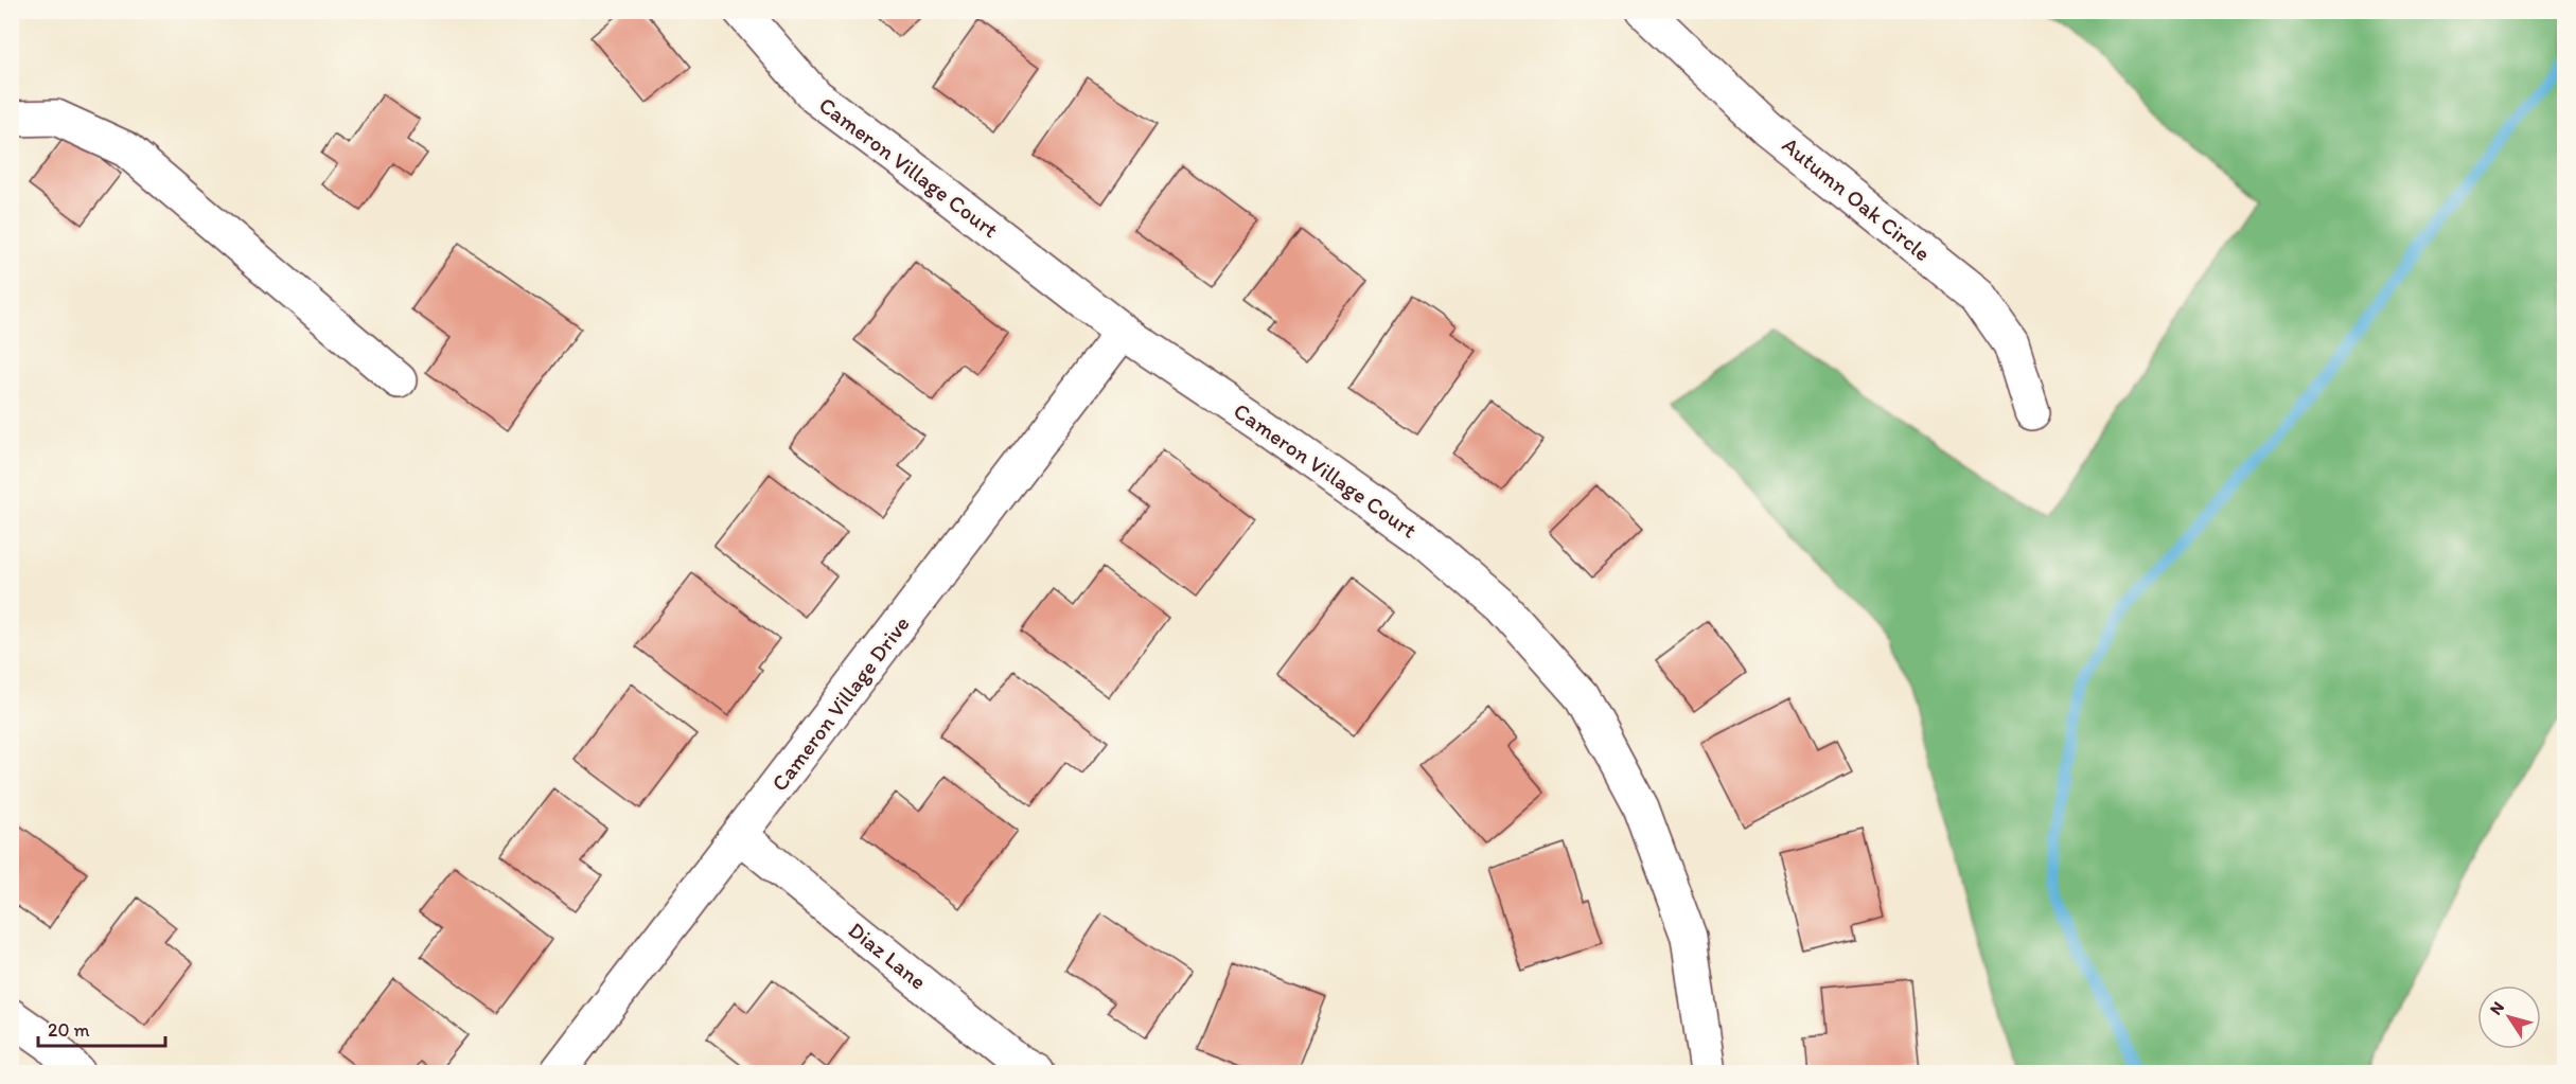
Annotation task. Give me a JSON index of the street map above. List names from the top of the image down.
{
  "streets": {
    "street": [
      "Cameron Village Court",
      "Autumn Oak Circle",
      "Cameron Village Drive",
      "Diaz Lane"
    ]
  },
  "crossings": [
    ["Cameron Village Court", "Cameron Village Drive"],
    ["Cameron Village Drive", "Diaz Lane"]
  ],
  "scale_bar": "20 m",
  "north": "top left"
}
